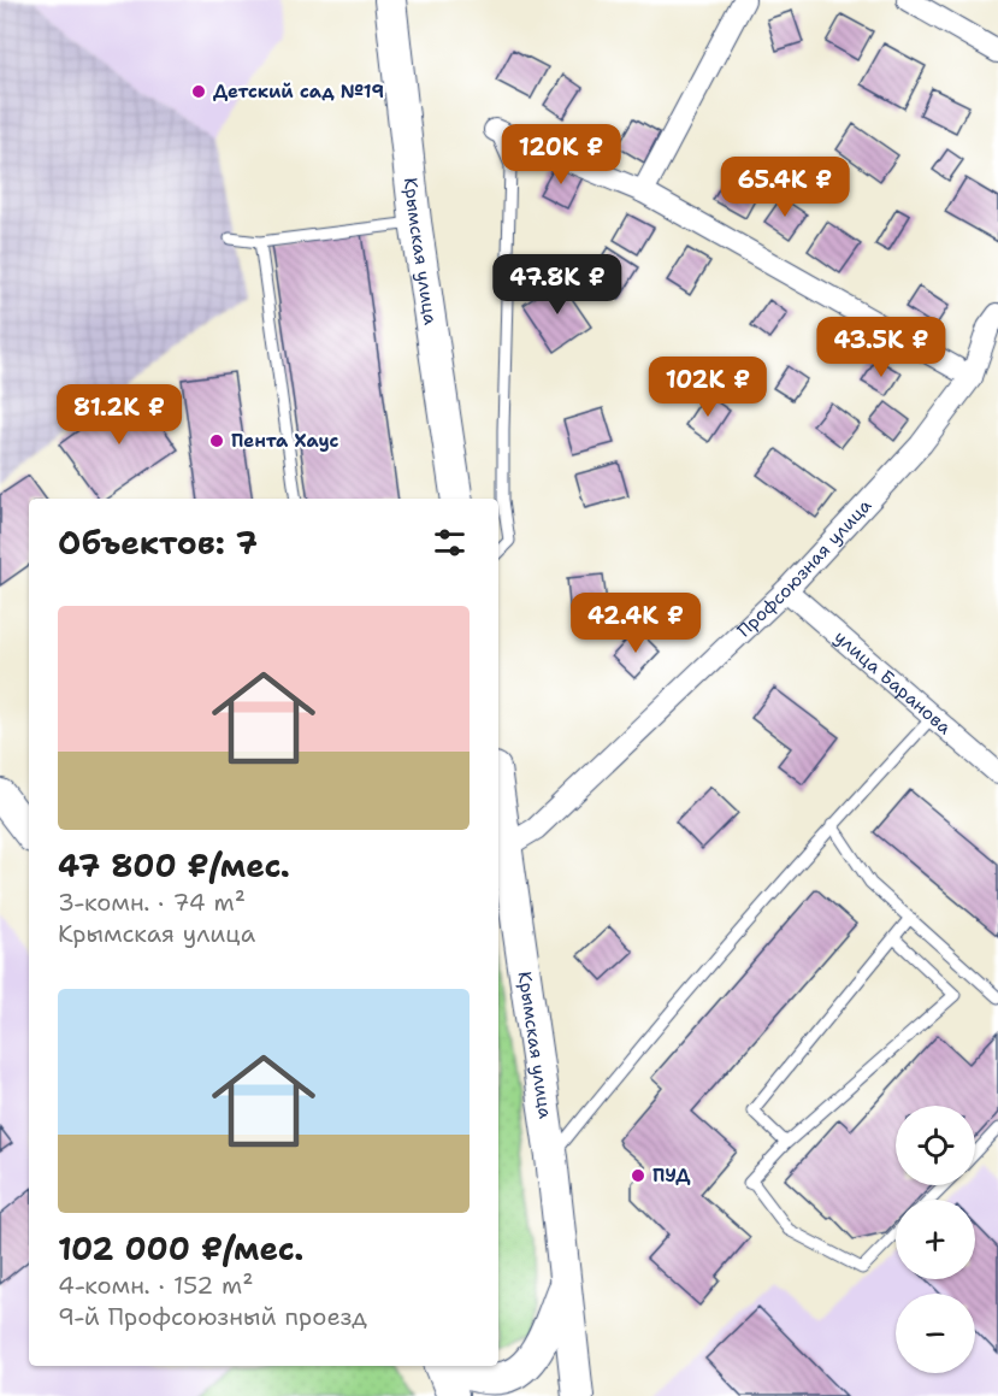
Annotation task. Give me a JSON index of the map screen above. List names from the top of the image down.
{
  "streets": {
    "main road": ["Крымская улица"],
    "street": ["Профсоюзная улица", "улица Баранова"]
  },
  "crossings": [
    ["Крымская улица", "Профсоюзная улица"],
    ["Профсоюзная улица", "улица Баранова"]
  ],
  "places": ["Детский сад №19", "Пента Хаус", "ПУД"],
  "page": {
    "price": [
      "120K ₽",
      "65.4K ₽",
      "47.8K ₽",
      "43.5K ₽",
      "102K ₽",
      "81.2K ₽",
      "42.4K ₽"
    ],
    "heading": "Объектов: 7",
    "list": [
      {
        "name": "47 800 ₽/мес.",
        "note": "3-комн. · 74 m² · Крымская улица"
      },
      {
        "name": "102 000 ₽/мес.",
        "note": "4-комн. · 152 m² · 9-й Профсоюзный проезд"
      }
    ],
    "map_buttons": ["+", "−"]
  }
}
